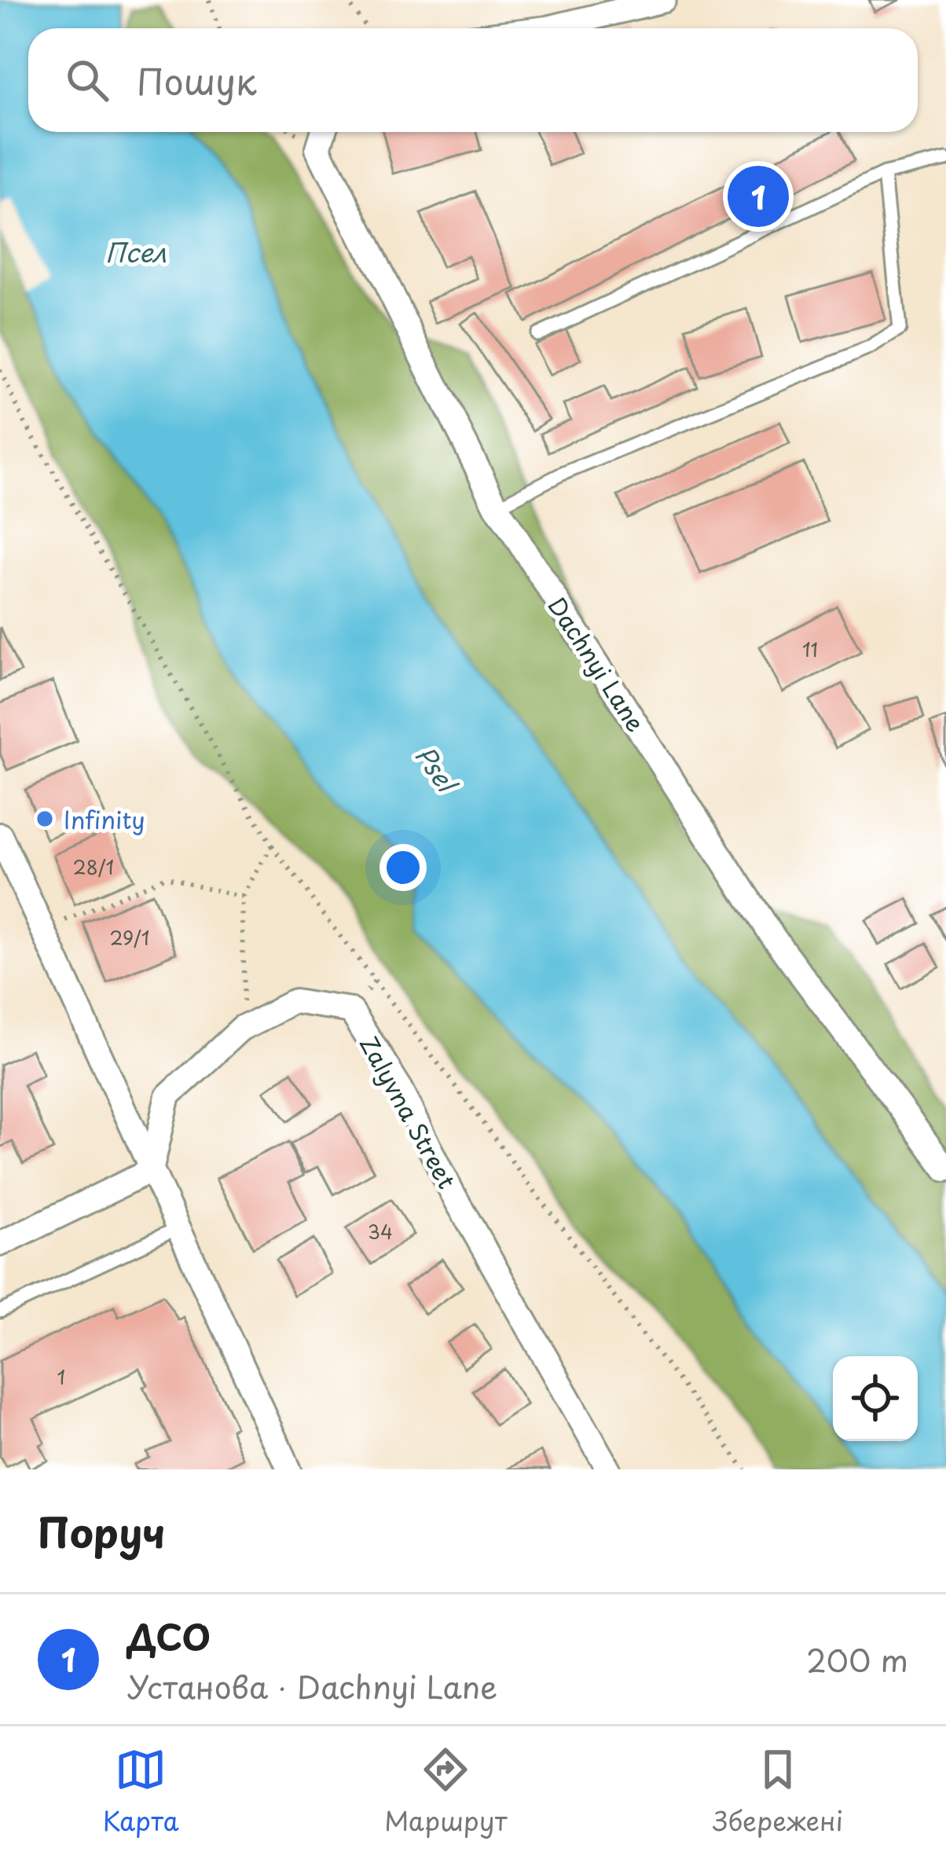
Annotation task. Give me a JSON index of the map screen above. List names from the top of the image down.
{
  "streets": {
    "street": ["Dachnyi Lane", "Zalyvna Street"]
  },
  "water": ["Псел", "Psel"],
  "places": ["Infinity"],
  "house_numbers": [
    "11",
    "28/1",
    "29/1",
    "34",
    "1"
  ],
  "page": {
    "search": "Пошук",
    "pins": "1",
    "heading": "Поруч",
    "list": [
      {
        "mark": "1",
        "name": "ДСО",
        "note": "Установа · Dachnyi Lane",
        "value": "200 m"
      }
    ],
    "nav": ["Карта", "Маршрут", "Збережені"]
  }
}
